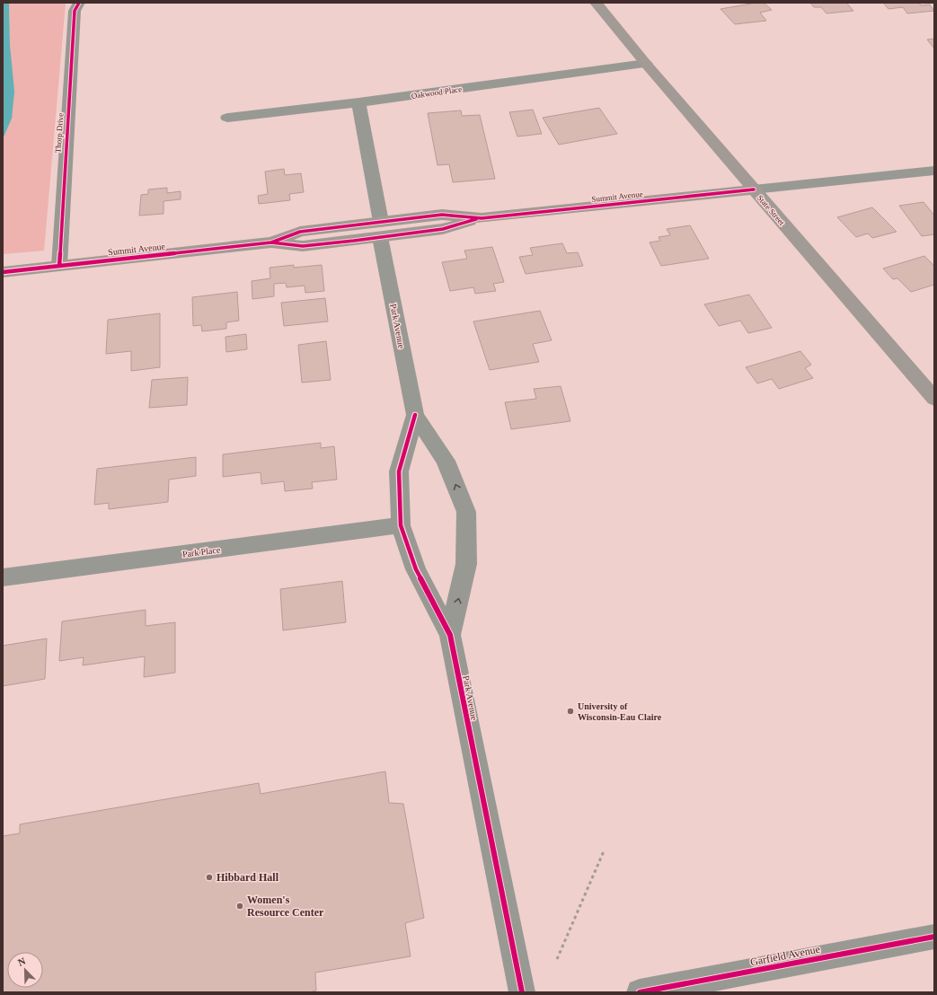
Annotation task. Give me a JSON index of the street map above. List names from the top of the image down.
{
  "streets": {
    "main road": ["Summit Avenue", "State Street"],
    "street": [
      "Oakwood Place",
      "Thorp Drive",
      "Park Avenue",
      "Park Place",
      "Garfield Avenue"
    ]
  },
  "crossings": [
    ["Oakwood Place", "State Street"],
    ["Oakwood Place", "Park Avenue"],
    ["Thorp Drive", "Summit Avenue"],
    ["Summit Avenue", "State Street"],
    ["Summit Avenue", "Park Avenue"],
    ["Park Avenue", "Park Place"]
  ],
  "places": ["University of Wisconsin-Eau Claire", "Hibbard Hall", "Women's Resource Center"],
  "north": "top left"
}
